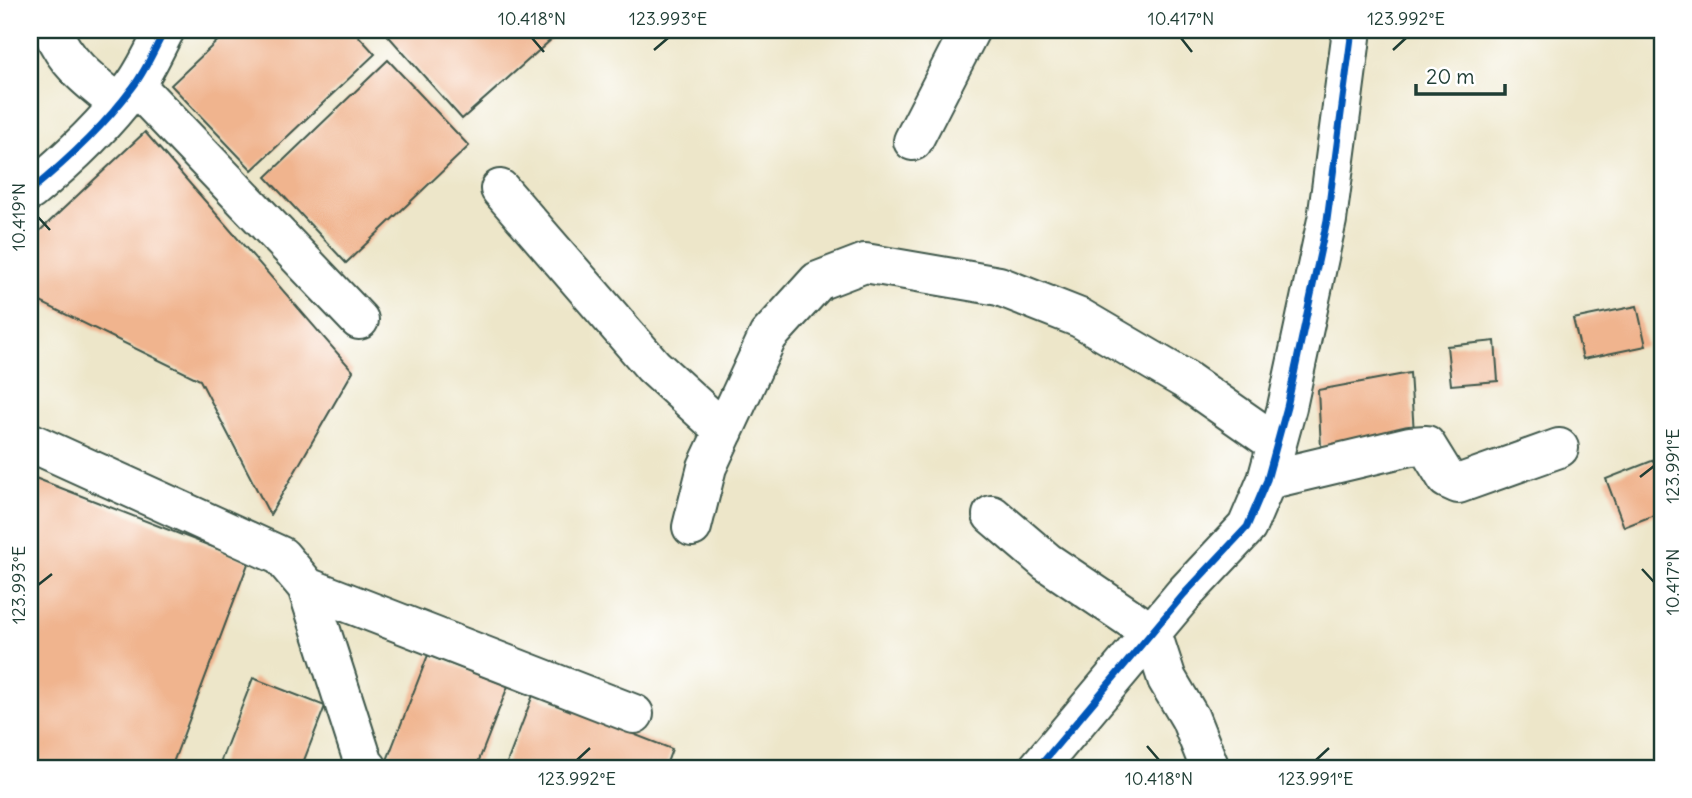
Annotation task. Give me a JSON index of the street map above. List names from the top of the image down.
{
  "scale_bar": "20 m",
  "coordinates": [
    "10.418°N",
    "123.993°E",
    "10.417°N",
    "123.992°E",
    "10.419°N",
    "123.991°E"
  ]
}
